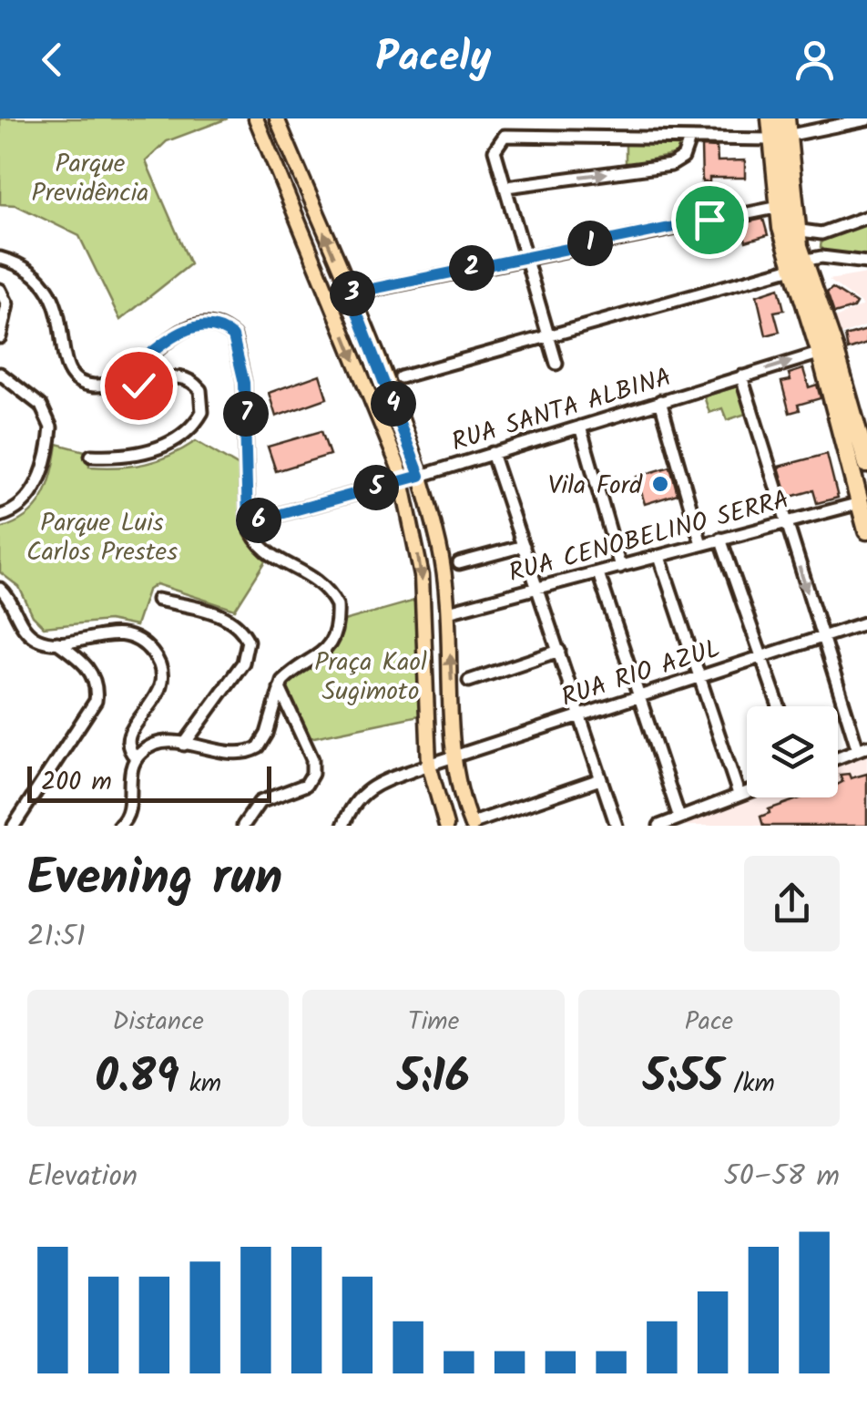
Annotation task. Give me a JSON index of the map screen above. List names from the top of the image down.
{
  "streets": {
    "street": ["RUA SANTA ALBINA", "RUA CENOBELINO SERRA", "RUA RIO AZUL"]
  },
  "parks": ["Parque Previdência", "Parque Luis Carlos Prestes", "Praça Kaol Sugimoto"],
  "places": ["Vila Ford"],
  "scale_bar": "200 m",
  "page": {
    "header": "Pacely",
    "pins": [
      "1",
      "2",
      "3",
      "4",
      "7",
      "5",
      "6"
    ],
    "scale": "200 m",
    "heading": ["Evening run", "21:51"],
    "stats": [
      ["Distance", "0.89 km"],
      ["Time", "5:16"],
      ["Pace", "5:55 /km"]
    ],
    "chart": ["Elevation", "50–58 m"]
  }
}
